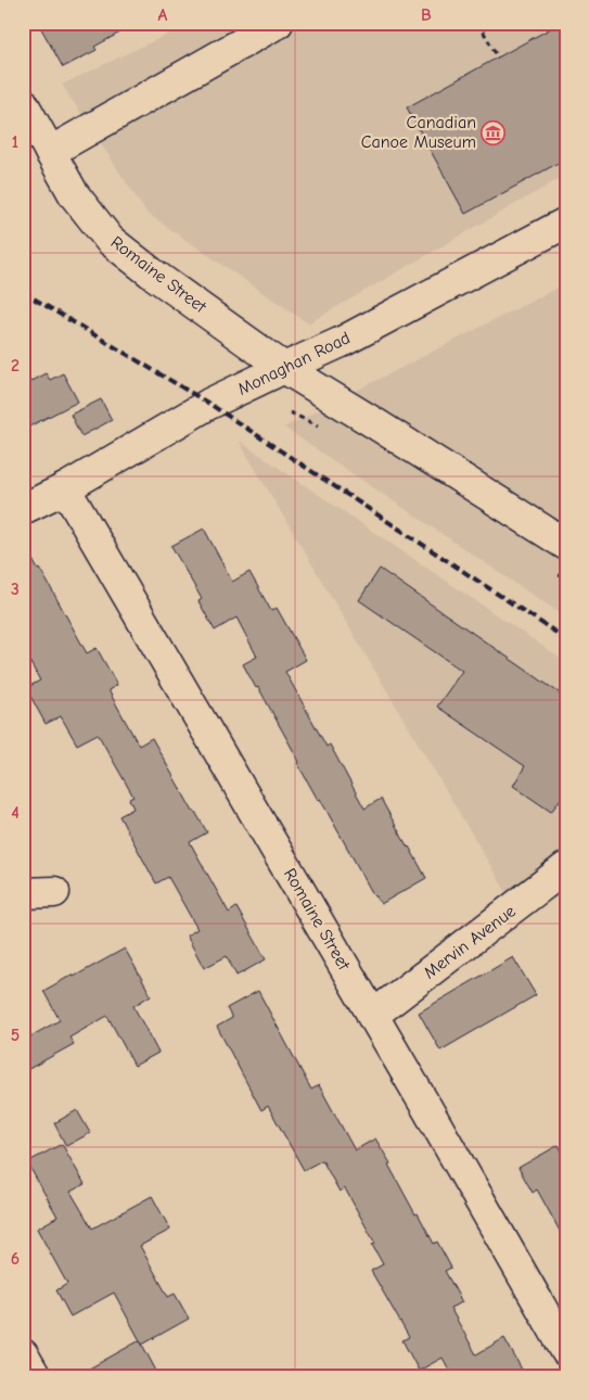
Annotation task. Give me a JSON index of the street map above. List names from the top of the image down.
{
  "streets": {
    "street": ["Romaine Street", "Monaghan Road", "Mervin Avenue"]
  },
  "crossings": [
    ["Romaine Street", "Monaghan Road"],
    ["Romaine Street", "Mervin Avenue"]
  ],
  "places": {
    "museum": ["Canadian Canoe Museum"]
  },
  "grid": {
    "columns": ["A", "B"],
    "rows": [
      "1",
      "2",
      "3",
      "4",
      "5",
      "6"
    ]
  }
}
